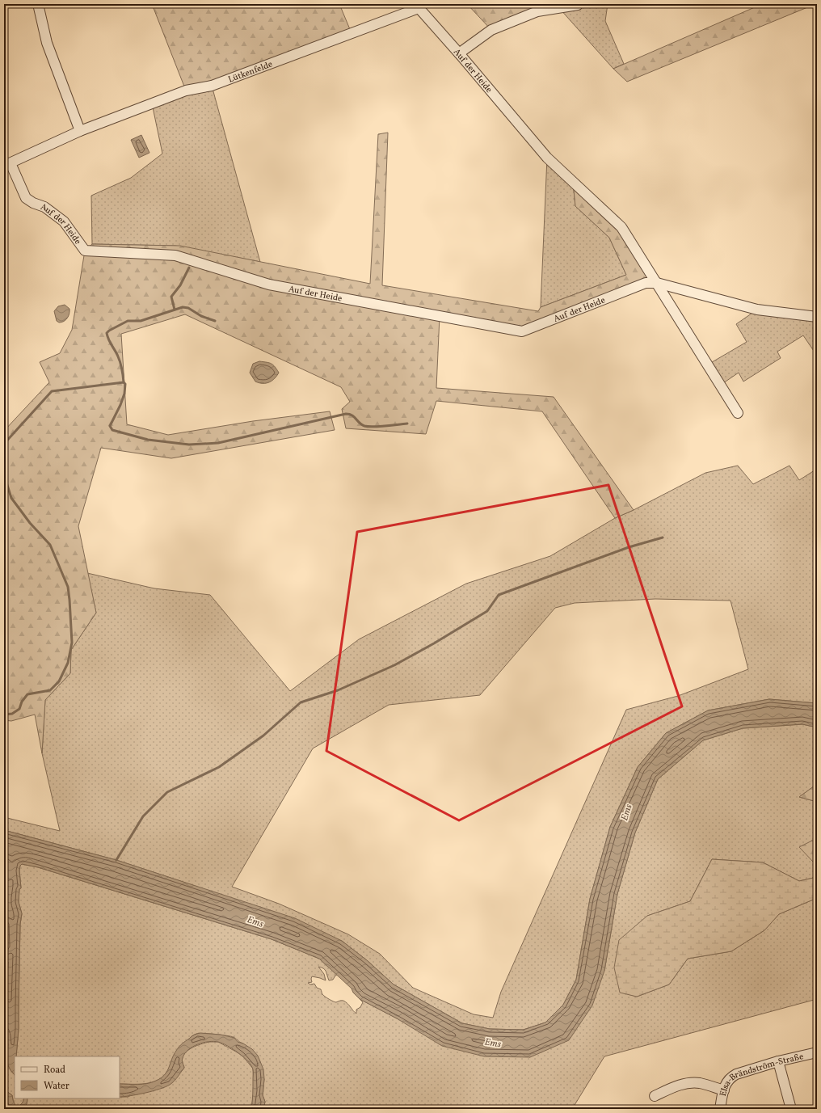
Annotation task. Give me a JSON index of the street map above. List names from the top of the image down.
{
  "streets": {
    "street": ["Auf der Heide", "Lütkenfelde", "Elsa-Brändström-Straße"]
  },
  "crossings": [
    ["Auf der Heide", "Lütkenfelde"]
  ],
  "water": ["Ems"],
  "legend": ["Road", "Water"]
}
